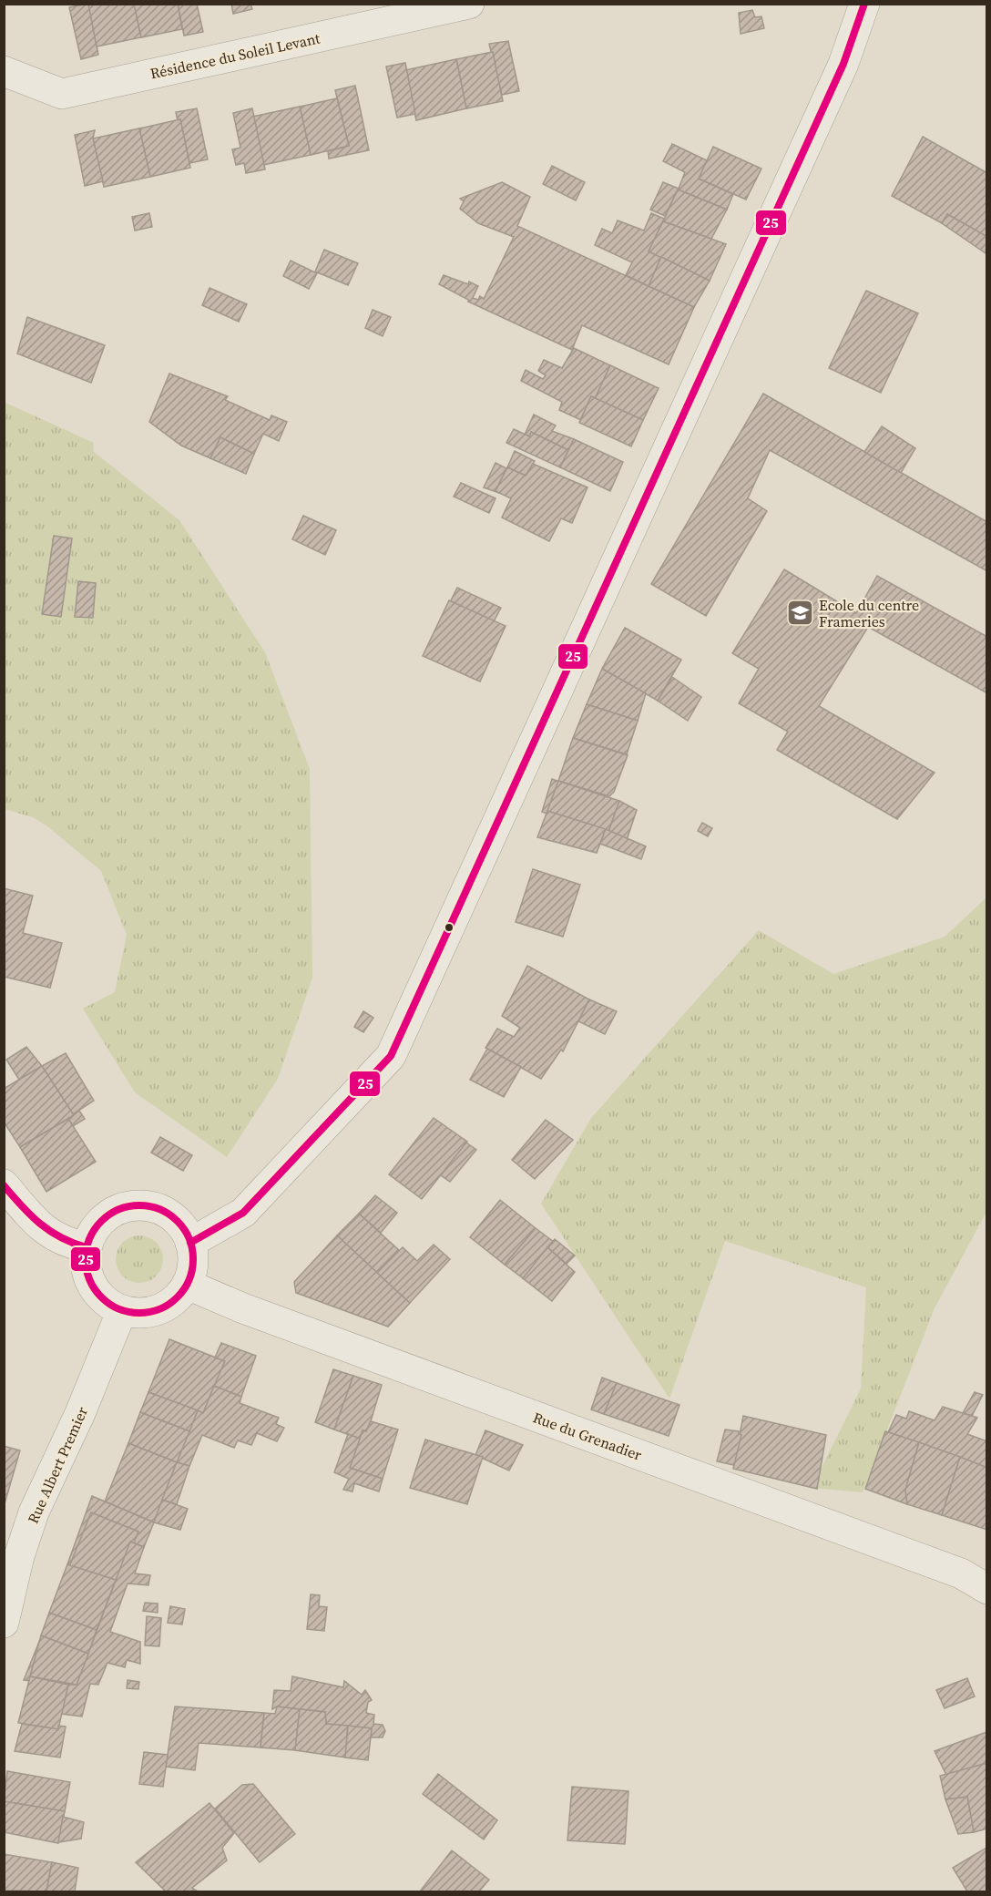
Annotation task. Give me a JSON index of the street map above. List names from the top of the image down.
{
  "streets": {
    "street": ["Résidence du Soleil Levant", "Rue du Grenadier", "Rue Albert Premier"]
  },
  "crossings": [
    ["Rue du Grenadier", "Rue Albert Premier"]
  ],
  "places": {
    "school or university": ["Ecole du centre Frameries"]
  },
  "lines": ["transit line 25"]
}
